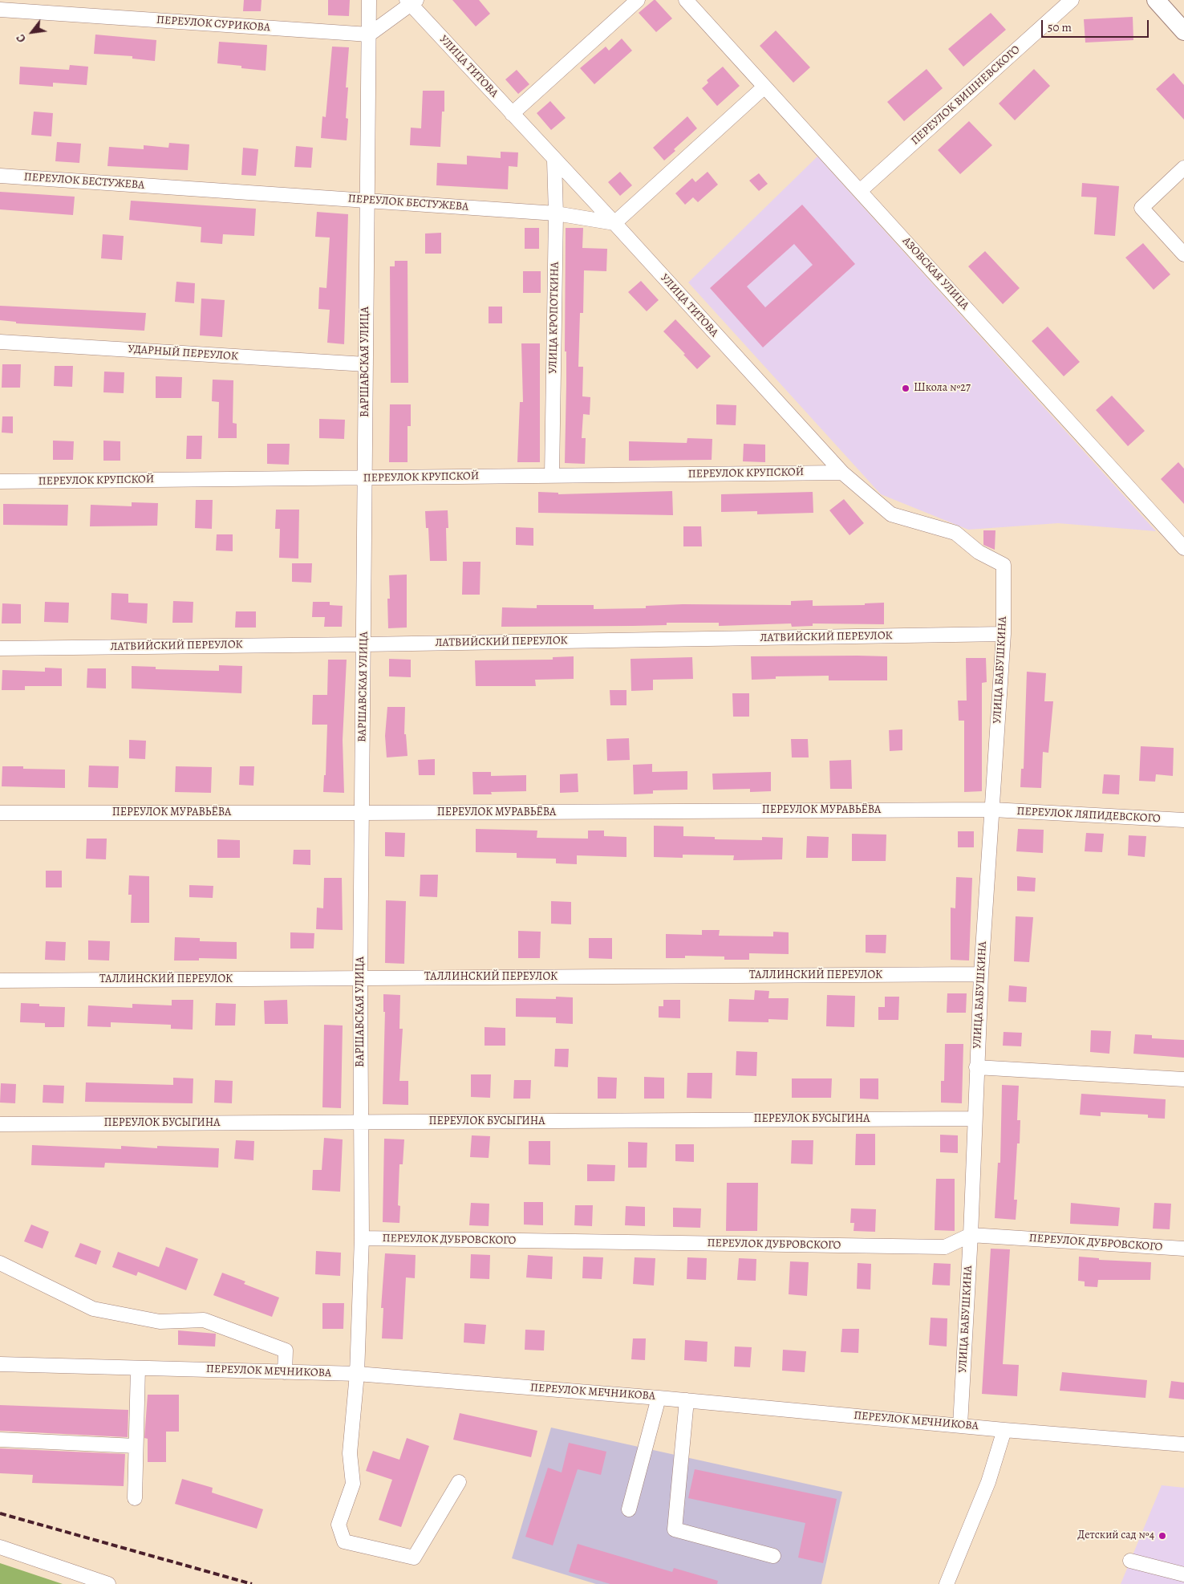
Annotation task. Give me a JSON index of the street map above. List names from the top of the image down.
{
  "streets": {
    "street": [
      "ПЕРЕУЛОК СУРИКОВА",
      "УЛИЦА ТИТОВА",
      "ПЕРЕУЛОК ВИШНЕВСКОГО",
      "ПЕРЕУЛОК БЕСТУЖЕВА",
      "АЗОВСКАЯ УЛИЦА",
      "УЛИЦА КРОПОТКИНА",
      "УДАРНЫЙ ПЕРЕУЛОК",
      "ВАРШАВСКАЯ УЛИЦА",
      "ПЕРЕУЛОК КРУПСКОЙ",
      "ЛАТВИЙСКИЙ ПЕРЕУЛОК",
      "УЛИЦА БАБУШКИНА",
      "ПЕРЕУЛОК МУРАВЬЁВА",
      "ПЕРЕУЛОК ЛЯПИДЕВСКОГО",
      "ТАЛЛИНСКИЙ ПЕРЕУЛОК",
      "ПЕРЕУЛОК БУСЫГИНА",
      "ПЕРЕУЛОК ДУБРОВСКОГО",
      "ПЕРЕУЛОК МЕЧНИКОВА"
    ]
  },
  "crossings": [
    ["ПЕРЕУЛОК СУРИКОВА", "ВАРШАВСКАЯ УЛИЦА"],
    ["УЛИЦА ТИТОВА", "ПЕРЕУЛОК БЕСТУЖЕВА"],
    ["УЛИЦА ТИТОВА", "УЛИЦА КРОПОТКИНА"],
    ["УЛИЦА ТИТОВА", "ПЕРЕУЛОК КРУПСКОЙ"],
    ["УЛИЦА ТИТОВА", "УЛИЦА БАБУШКИНА"],
    ["ПЕРЕУЛОК ВИШНЕВСКОГО", "АЗОВСКАЯ УЛИЦА"],
    ["ПЕРЕУЛОК БЕСТУЖЕВА", "УЛИЦА КРОПОТКИНА"],
    ["ПЕРЕУЛОК БЕСТУЖЕВА", "ВАРШАВСКАЯ УЛИЦА"],
    ["УЛИЦА КРОПОТКИНА", "ПЕРЕУЛОК КРУПСКОЙ"],
    ["УДАРНЫЙ ПЕРЕУЛОК", "ВАРШАВСКАЯ УЛИЦА"],
    ["ВАРШАВСКАЯ УЛИЦА", "ПЕРЕУЛОК КРУПСКОЙ"],
    ["ВАРШАВСКАЯ УЛИЦА", "ЛАТВИЙСКИЙ ПЕРЕУЛОК"],
    ["ВАРШАВСКАЯ УЛИЦА", "ПЕРЕУЛОК МУРАВЬЁВА"],
    ["ВАРШАВСКАЯ УЛИЦА", "ТАЛЛИНСКИЙ ПЕРЕУЛОК"],
    ["ВАРШАВСКАЯ УЛИЦА", "ПЕРЕУЛОК БУСЫГИНА"],
    ["ВАРШАВСКАЯ УЛИЦА", "ПЕРЕУЛОК ДУБРОВСКОГО"],
    ["ВАРШАВСКАЯ УЛИЦА", "ПЕРЕУЛОК МЕЧНИКОВА"],
    ["ЛАТВИЙСКИЙ ПЕРЕУЛОК", "УЛИЦА БАБУШКИНА"],
    ["УЛИЦА БАБУШКИНА", "ПЕРЕУЛОК МУРАВЬЁВА"],
    ["УЛИЦА БАБУШКИНА", "ПЕРЕУЛОК ЛЯПИДЕВСКОГО"],
    ["УЛИЦА БАБУШКИНА", "ТАЛЛИНСКИЙ ПЕРЕУЛОК"],
    ["УЛИЦА БАБУШКИНА", "ПЕРЕУЛОК БУСЫГИНА"],
    ["УЛИЦА БАБУШКИНА", "ПЕРЕУЛОК ДУБРОВСКОГО"],
    ["УЛИЦА БАБУШКИНА", "ПЕРЕУЛОК МЕЧНИКОВА"],
    ["ПЕРЕУЛОК МУРАВЬЁВА", "ПЕРЕУЛОК ЛЯПИДЕВСКОГО"]
  ],
  "places": ["Школа №27", "Детский сад №4"],
  "scale_bar": "50 m",
  "north": "bottom left"
}
